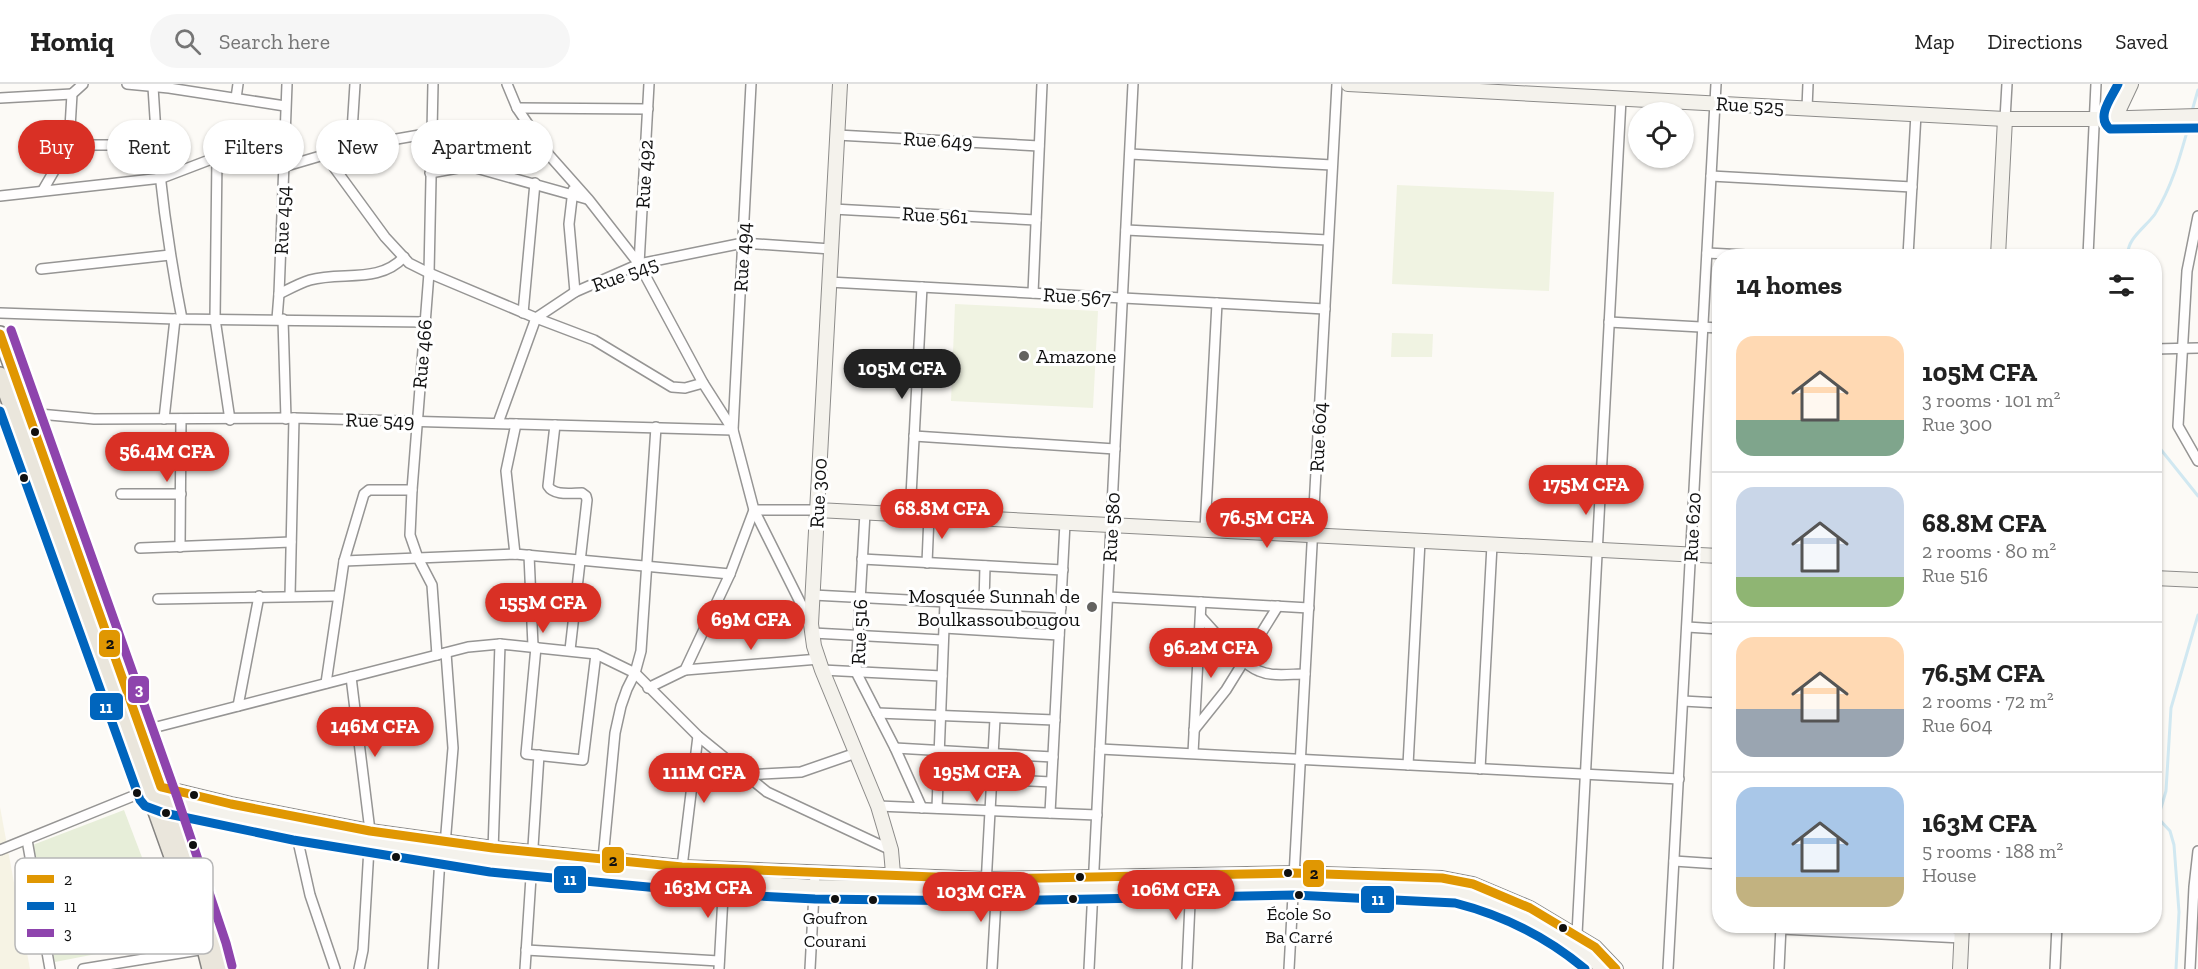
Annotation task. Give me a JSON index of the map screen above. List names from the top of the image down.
{
  "streets": {
    "main road": ["Rue 525", "Rue 300"],
    "street": [
      "Rue 649",
      "Rue 492",
      "Rue 561",
      "Rue 454",
      "Rue 494",
      "Rue 545",
      "Rue 567",
      "Rue 466",
      "Rue 549",
      "Rue 604",
      "Rue 580",
      "Rue 620",
      "Rue 516"
    ]
  },
  "crossings": [
    ["Rue 525", "Rue 620"],
    ["Rue 649", "Rue 300"],
    ["Rue 492", "Rue 545"],
    ["Rue 561", "Rue 300"],
    ["Rue 454", "Rue 549"],
    ["Rue 494", "Rue 545"],
    ["Rue 494", "Rue 549"],
    ["Rue 545", "Rue 300"],
    ["Rue 567", "Rue 604"],
    ["Rue 567", "Rue 300"],
    ["Rue 567", "Rue 580"],
    ["Rue 466", "Rue 549"]
  ],
  "places": [
    "Amazone",
    "Mosquée Sunnah de Boulkassoubougou",
    "École So Ba Carré",
    "Goufron Courani"
  ],
  "lines": ["transit line 11", "transit line 3", "transit line 2"],
  "legend": ["2", "11", "3"],
  "page": {
    "header": "Homiq",
    "search": "Search here",
    "nav": ["Map", "Directions", "Saved"],
    "chip": [
      "Buy",
      "Rent",
      "Filters",
      "New",
      "Apartment"
    ],
    "heading": "14 homes",
    "list": [
      {
        "name": "105M CFA",
        "note": "3 rooms · 101 m² · Rue 300"
      },
      {
        "name": "68.8M CFA",
        "note": "2 rooms · 80 m² · Rue 516"
      },
      {
        "name": "76.5M CFA",
        "note": "2 rooms · 72 m² · Rue 604"
      },
      {
        "name": "163M CFA",
        "note": "5 rooms · 188 m² · House"
      }
    ],
    "price": [
      "105M CFA",
      "56.4M CFA",
      "175M CFA",
      "68.8M CFA",
      "76.5M CFA",
      "155M CFA",
      "69M CFA",
      "96.2M CFA",
      "146M CFA",
      "195M CFA",
      "111M CFA",
      "163M CFA",
      "106M CFA",
      "103M CFA"
    ]
  }
}
